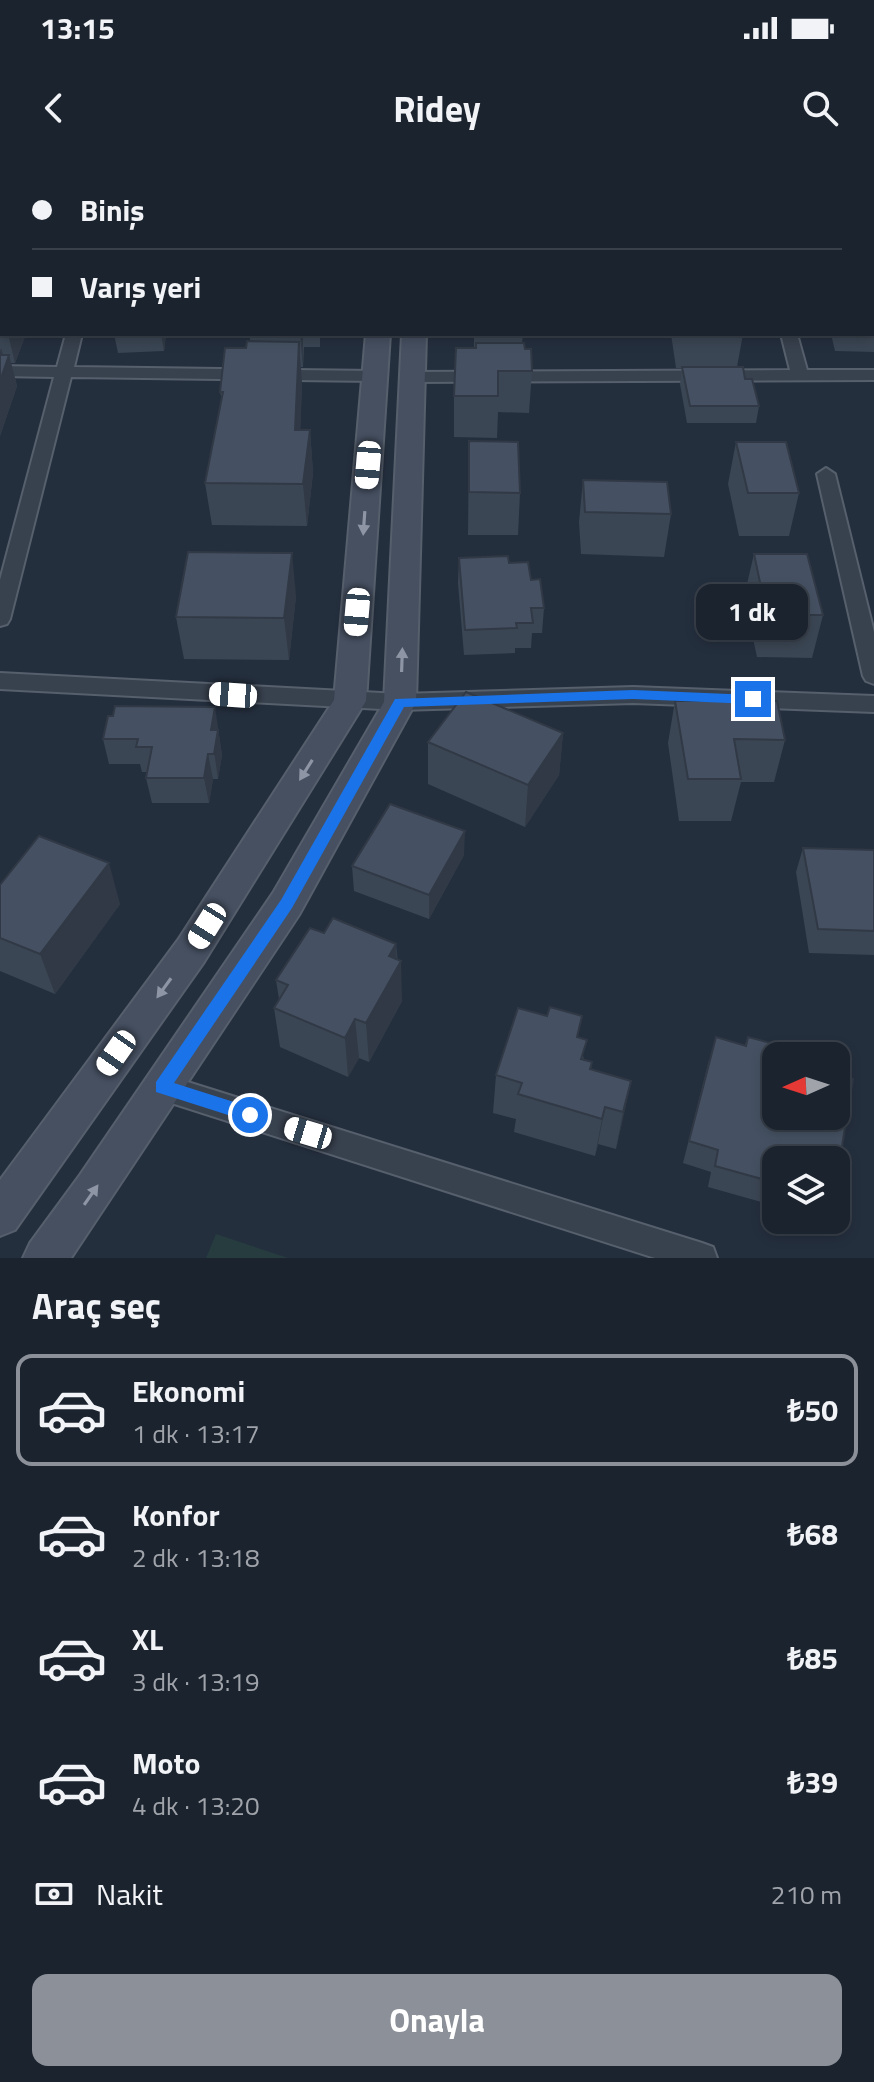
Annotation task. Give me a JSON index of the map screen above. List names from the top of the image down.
{
  "north": "left",
  "page": {
    "status": "13:15",
    "header": "Ridey",
    "banner": ["Biniş", "Varış yeri"],
    "bubble": "1 dk",
    "heading": "Araç seç",
    "list": [
      {
        "name": "Ekonomi",
        "note": "1 dk · 13:17",
        "value": "₺50"
      },
      {
        "name": "Konfor",
        "note": "2 dk · 13:18",
        "value": "₺68"
      },
      {
        "name": "XL",
        "note": "3 dk · 13:19",
        "value": "₺85"
      },
      {
        "name": "Moto",
        "note": "4 dk · 13:20",
        "value": "₺39"
      }
    ],
    "pay": ["Nakit", "210 m"],
    "buttons": "Onayla"
  }
}
